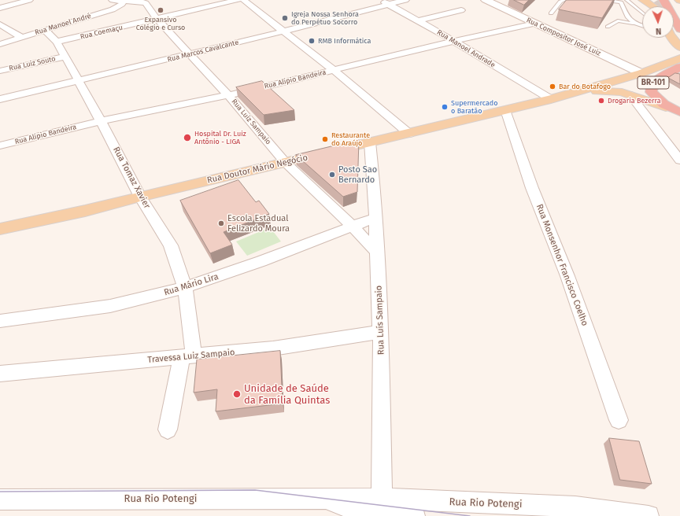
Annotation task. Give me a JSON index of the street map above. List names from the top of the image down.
{
  "streets": {
    "highway": ["BR-101"],
    "main road": ["Rua Doutor Mário Negócio"],
    "street": [
      "Rua Manoel André",
      "Rua Coemaçu",
      "Rua Compositor José Luiz",
      "Rua Manoel Andrade",
      "Rua Marcos Cavalcante",
      "Rua Luiz Souto",
      "Rua Alípio Bandeira",
      "Rua Luiz Sampaio",
      "Rua Tomaz Xavier",
      "Rua Monsenhor Francisco Coelho",
      "Rua Mário Lira",
      "Rua Luís Sampaio",
      "Travessa Luiz Sampaio",
      "Rua Rio Potengi"
    ]
  },
  "crossings": [
    ["Rua Manoel André", "Rua Luiz Sampaio"],
    ["Rua Manoel André", "Rua Tomaz Xavier"],
    ["Rua Coemaçu", "Rua Luiz Sampaio"],
    ["Rua Coemaçu", "Rua Tomaz Xavier"],
    ["Rua Compositor José Luiz", "Rua Alípio Bandeira"],
    ["Rua Compositor José Luiz", "Rua Doutor Mário Negócio"],
    ["Rua Manoel Andrade", "Rua Marcos Cavalcante"],
    ["Rua Manoel Andrade", "Rua Alípio Bandeira"],
    ["Rua Manoel Andrade", "Rua Doutor Mário Negócio"],
    ["Rua Marcos Cavalcante", "Rua Luiz Sampaio"],
    ["Rua Marcos Cavalcante", "Rua Tomaz Xavier"],
    ["Rua Luiz Souto", "Rua Tomaz Xavier"],
    ["Rua Alípio Bandeira", "Rua Luiz Sampaio"],
    ["Rua Alípio Bandeira", "Rua Tomaz Xavier"],
    ["BR-101", "Rua Doutor Mário Negócio"],
    ["Rua Luiz Sampaio", "Rua Doutor Mário Negócio"],
    ["Rua Luiz Sampaio", "Rua Mário Lira"],
    ["Rua Luiz Sampaio", "Rua Luís Sampaio"],
    ["Rua Doutor Mário Negócio", "Rua Tomaz Xavier"],
    ["Rua Doutor Mário Negócio", "Rua Monsenhor Francisco Coelho"],
    ["Rua Doutor Mário Negócio", "Rua Luís Sampaio"],
    ["Rua Tomaz Xavier", "Rua Mário Lira"],
    ["Rua Tomaz Xavier", "Travessa Luiz Sampaio"],
    ["Rua Mário Lira", "Rua Luís Sampaio"],
    ["Rua Luís Sampaio", "Travessa Luiz Sampaio"],
    ["Rua Luís Sampaio", "Rua Rio Potengi"]
  ],
  "places": [
    "Expansivo Colégio e Curso",
    "Igreja Nossa Senhora do Perpétuo Socorro",
    "RMB Informática",
    "Bar do Botafogo",
    "Drogaria Bezerra",
    "Supermercado o Baratão",
    "Hospital Dr. Luiz Antônio - LIGA",
    "Restaurante do Araújo",
    "Posto Sao Bernardo",
    "Escola Estadual Felizardo Moura",
    "Unidade de Saúde da Família Quintas"
  ],
  "north": "bottom"
}
